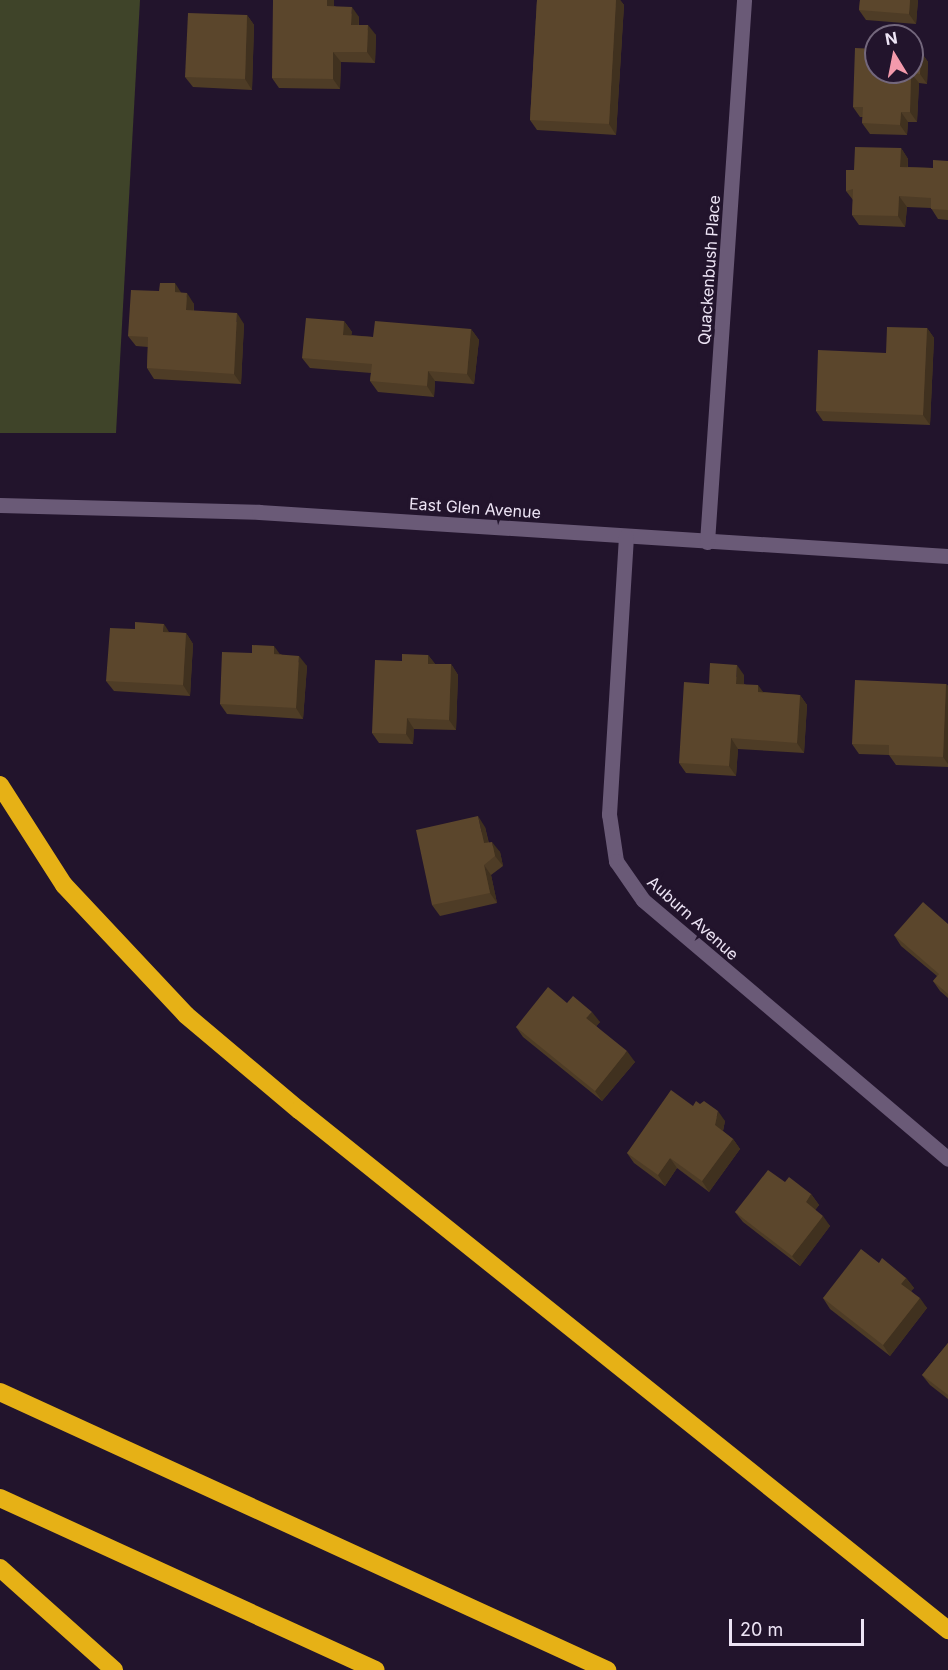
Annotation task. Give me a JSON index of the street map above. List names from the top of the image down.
{
  "streets": {
    "street": ["Quackenbush Place", "East Glen Avenue", "Auburn Avenue"]
  },
  "crossings": [
    ["Quackenbush Place", "East Glen Avenue"],
    ["East Glen Avenue", "Auburn Avenue"]
  ],
  "scale_bar": "20 m",
  "north": "top"
}
